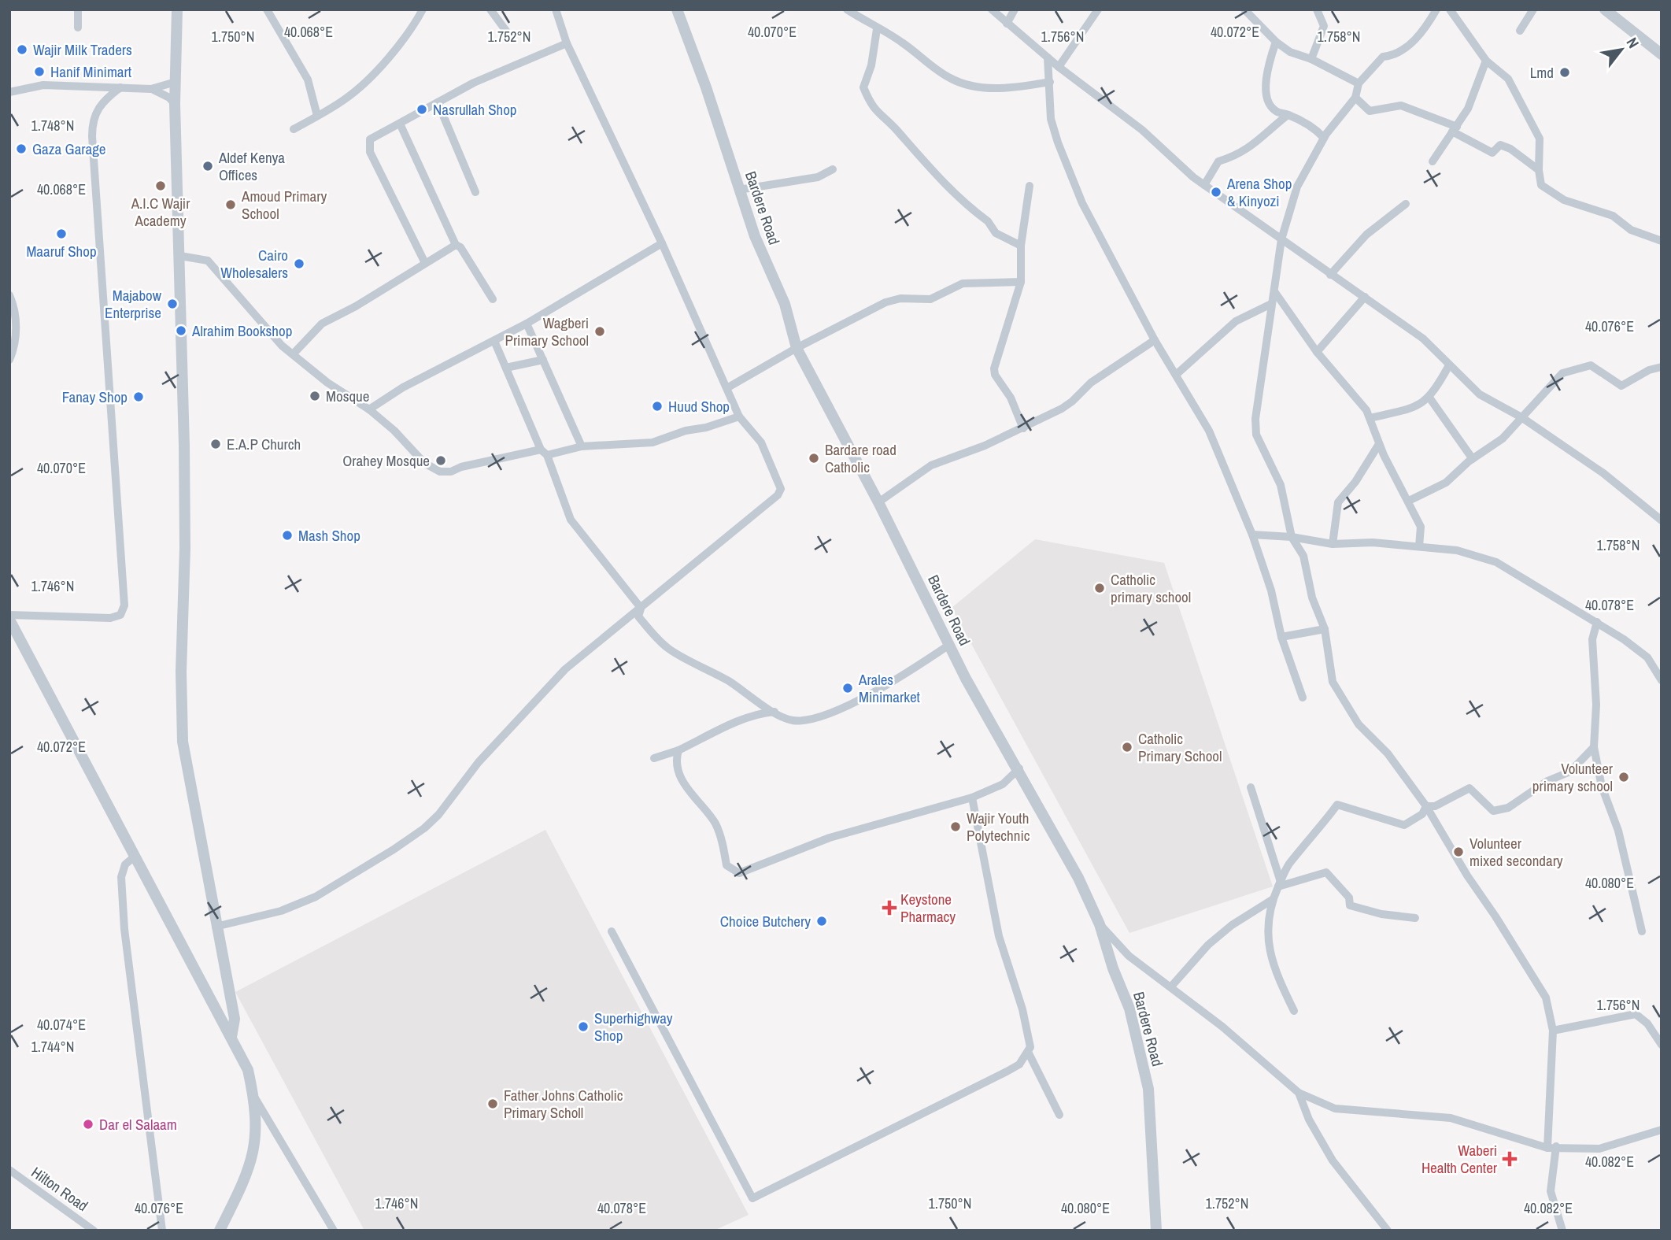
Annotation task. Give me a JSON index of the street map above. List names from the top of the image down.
{
  "streets": {
    "street": ["Bardere Road", "Hilton Road"]
  },
  "places": {
    "other": [
      "Wajir Milk Traders",
      "Hanif Minimart",
      "Lmd",
      "Nasrullah Shop",
      "Gaza Garage",
      "Aldef Kenya Offices",
      "A.I.C Wajir Academy",
      "Arena Shop & Kinyozi",
      "Amoud Primary School",
      "Maaruf Shop",
      "Cairo Wholesalers",
      "Majabow Enterprise",
      "Alrahim Bookshop",
      "Wagberi Primary School",
      "Mosque",
      "Fanay Shop",
      "Huud Shop",
      "E.A.P Church",
      "Bardare road Catholic",
      "Orahey Mosque",
      "Mash Shop",
      "Catholic primary school",
      "Arales Minimarket",
      "Catholic Primary School",
      "Volunteer primary school",
      "Wajir Youth Polytechnic",
      "Volunteer mixed secondary",
      "Choice Butchery",
      "Superhighway Shop",
      "Father Johns Catholic Primary Scholl",
      "Dar el Salaam"
    ],
    "health": ["Keystone Pharmacy", "Waberi Health Center"]
  },
  "north": "top right",
  "coordinates": [
    "40.068°E",
    "40.070°E",
    "40.072°E",
    "1.750°N",
    "1.752°N",
    "1.756°N",
    "1.758°N",
    "1.748°N",
    "40.076°E",
    "1.746°N",
    "40.078°E",
    "40.080°E",
    "40.074°E",
    "1.744°N",
    "40.082°E"
  ]
}
